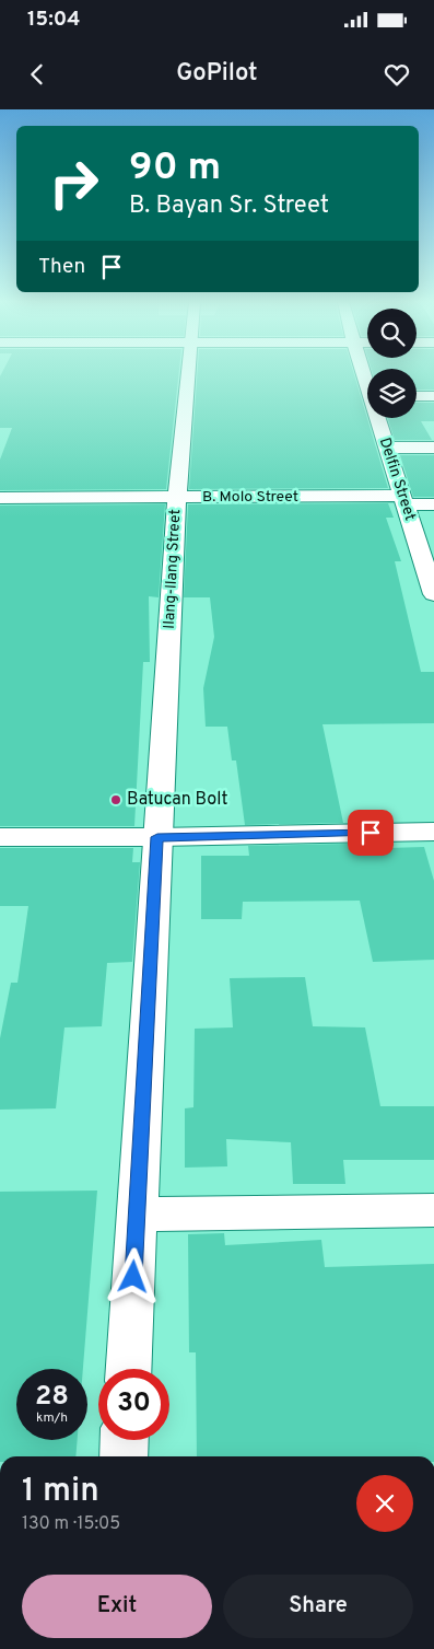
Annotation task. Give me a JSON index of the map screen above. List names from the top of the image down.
{
  "streets": {
    "street": ["Delfin Street", "B. Molo Street", "Ilang-Ilang Street"]
  },
  "crossings": [
    ["Delfin Street", "B. Molo Street"],
    ["B. Molo Street", "Ilang-Ilang Street"]
  ],
  "places": ["Batucan Bolt"],
  "page": {
    "status": "15:04",
    "header": "GoPilot",
    "turn": ["90 m", "B. Bayan Sr. Street"],
    "then": "Then",
    "speed": "28 km/h",
    "limit": "30",
    "heading": ["1 min", "130 m · 15:05"],
    "buttons": ["Exit", "Share"]
  }
}
